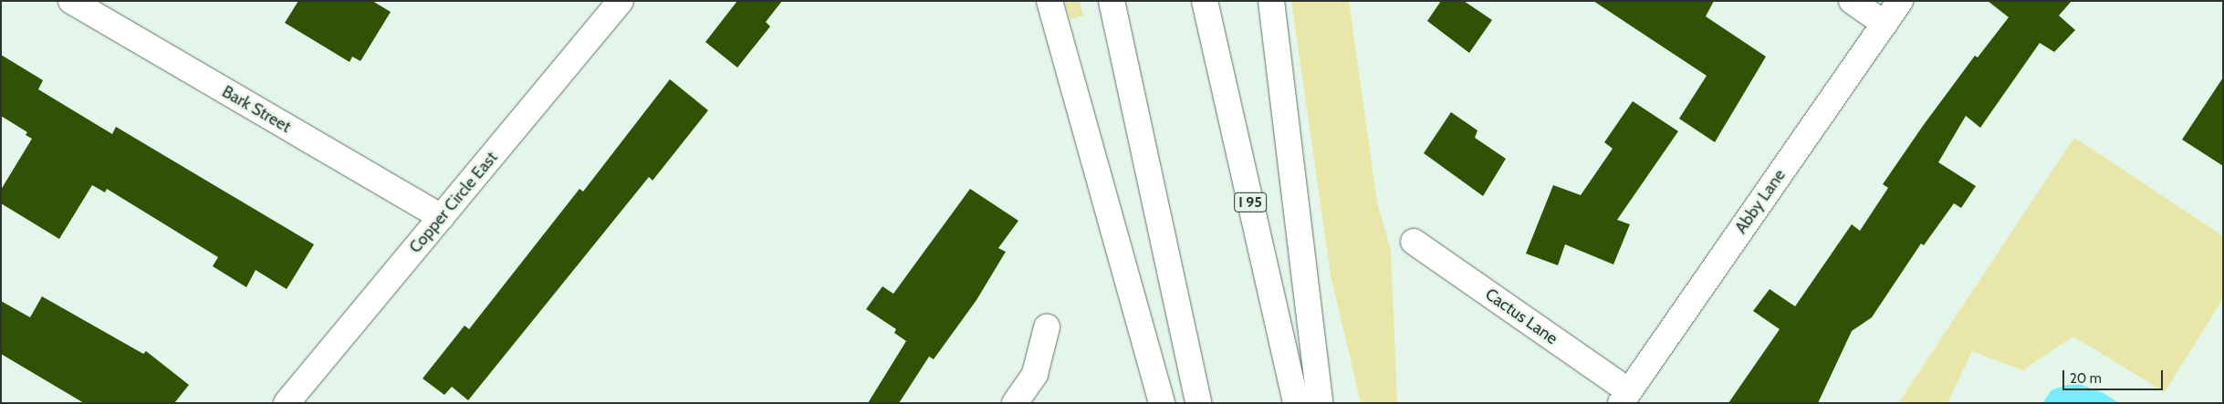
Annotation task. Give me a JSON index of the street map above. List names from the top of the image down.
{
  "streets": {
    "main road": [
      "Bark Street",
      "Abby Lane",
      "Copper Circle East",
      "I 95",
      "Cactus Lane"
    ]
  },
  "crossings": [
    ["Bark Street", "Copper Circle East"],
    ["Abby Lane", "Cactus Lane"]
  ],
  "scale_bar": "20 m"
}
